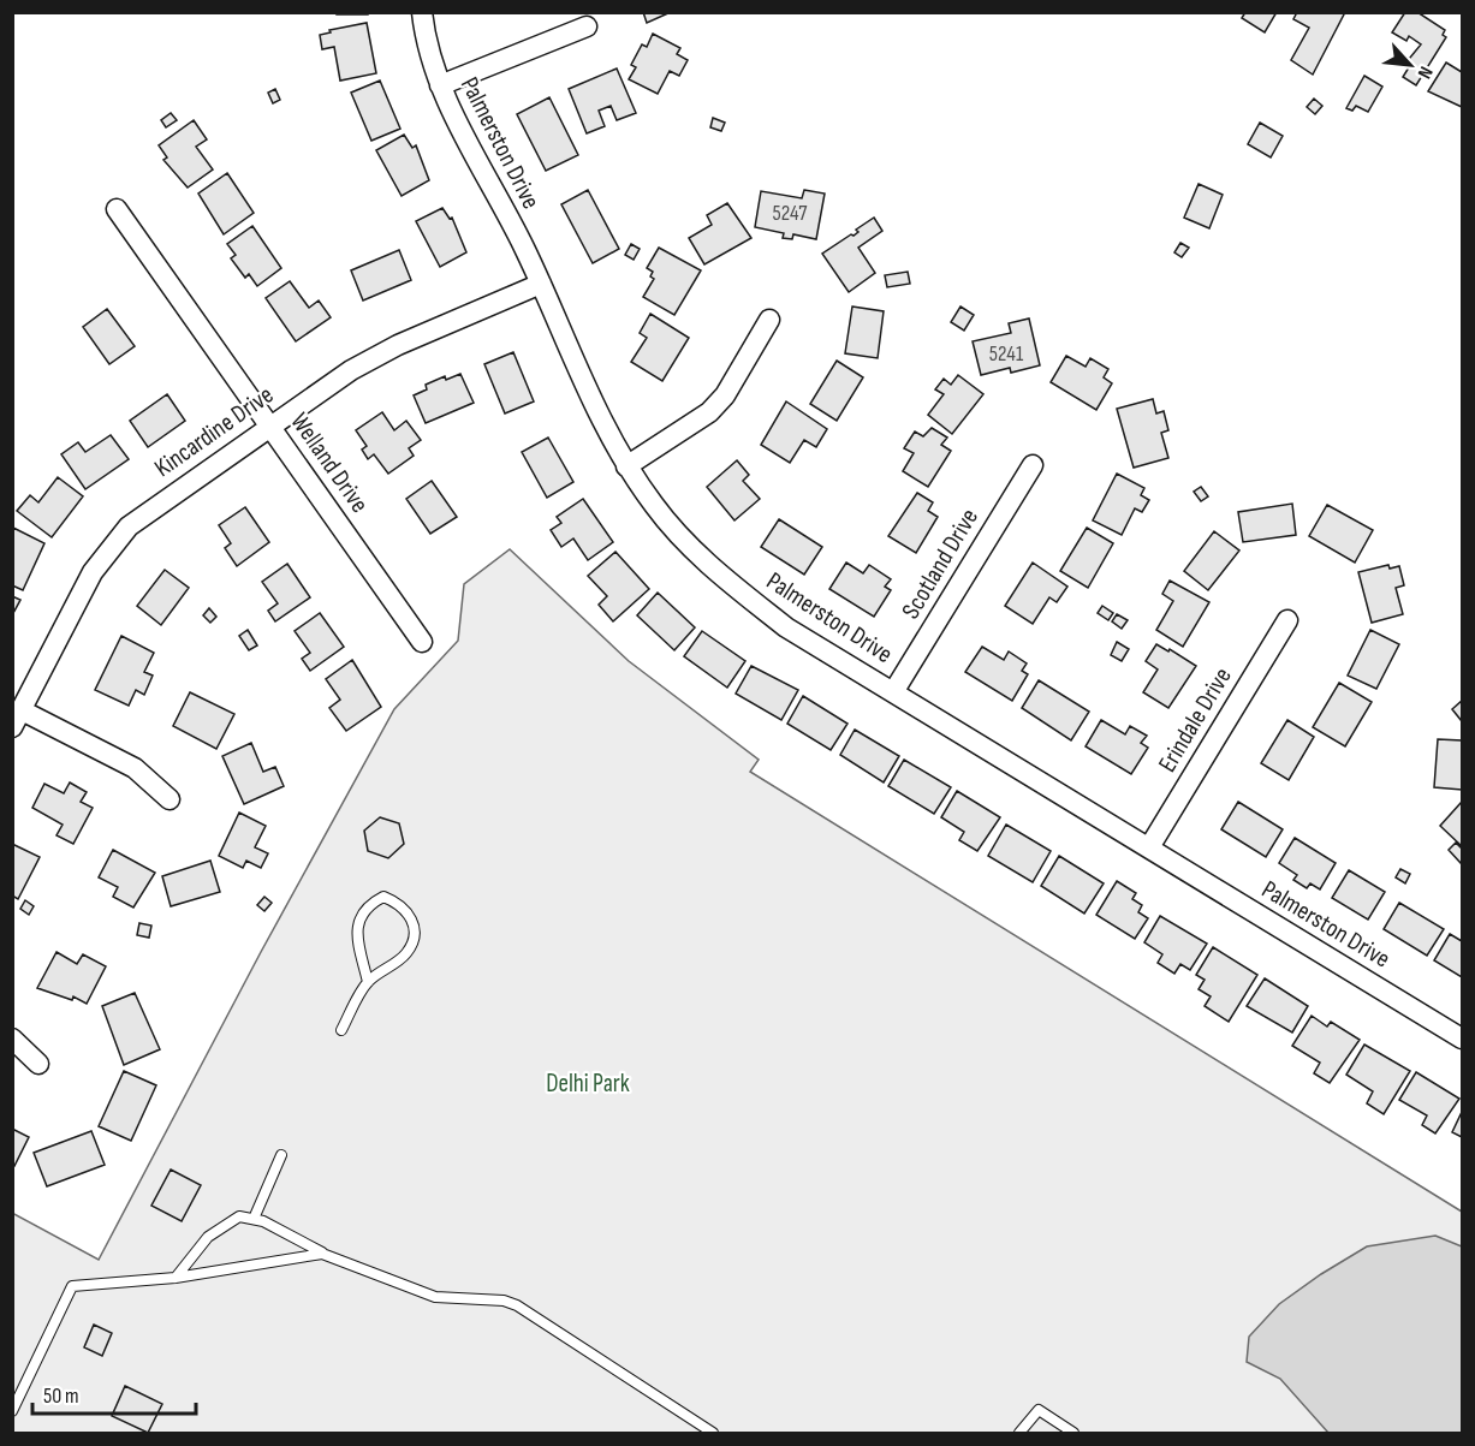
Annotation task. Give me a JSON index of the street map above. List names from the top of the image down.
{
  "streets": {
    "street": [
      "Palmerston Drive",
      "Kincardine Drive",
      "Welland Drive",
      "Scotland Drive",
      "Erindale Drive"
    ]
  },
  "crossings": [
    ["Palmerston Drive", "Kincardine Drive"],
    ["Palmerston Drive", "Scotland Drive"],
    ["Palmerston Drive", "Erindale Drive"],
    ["Kincardine Drive", "Welland Drive"]
  ],
  "parks": ["Delhi Park"],
  "house_numbers": ["5247", "5241"],
  "scale_bar": "50 m",
  "north": "bottom right"
}
